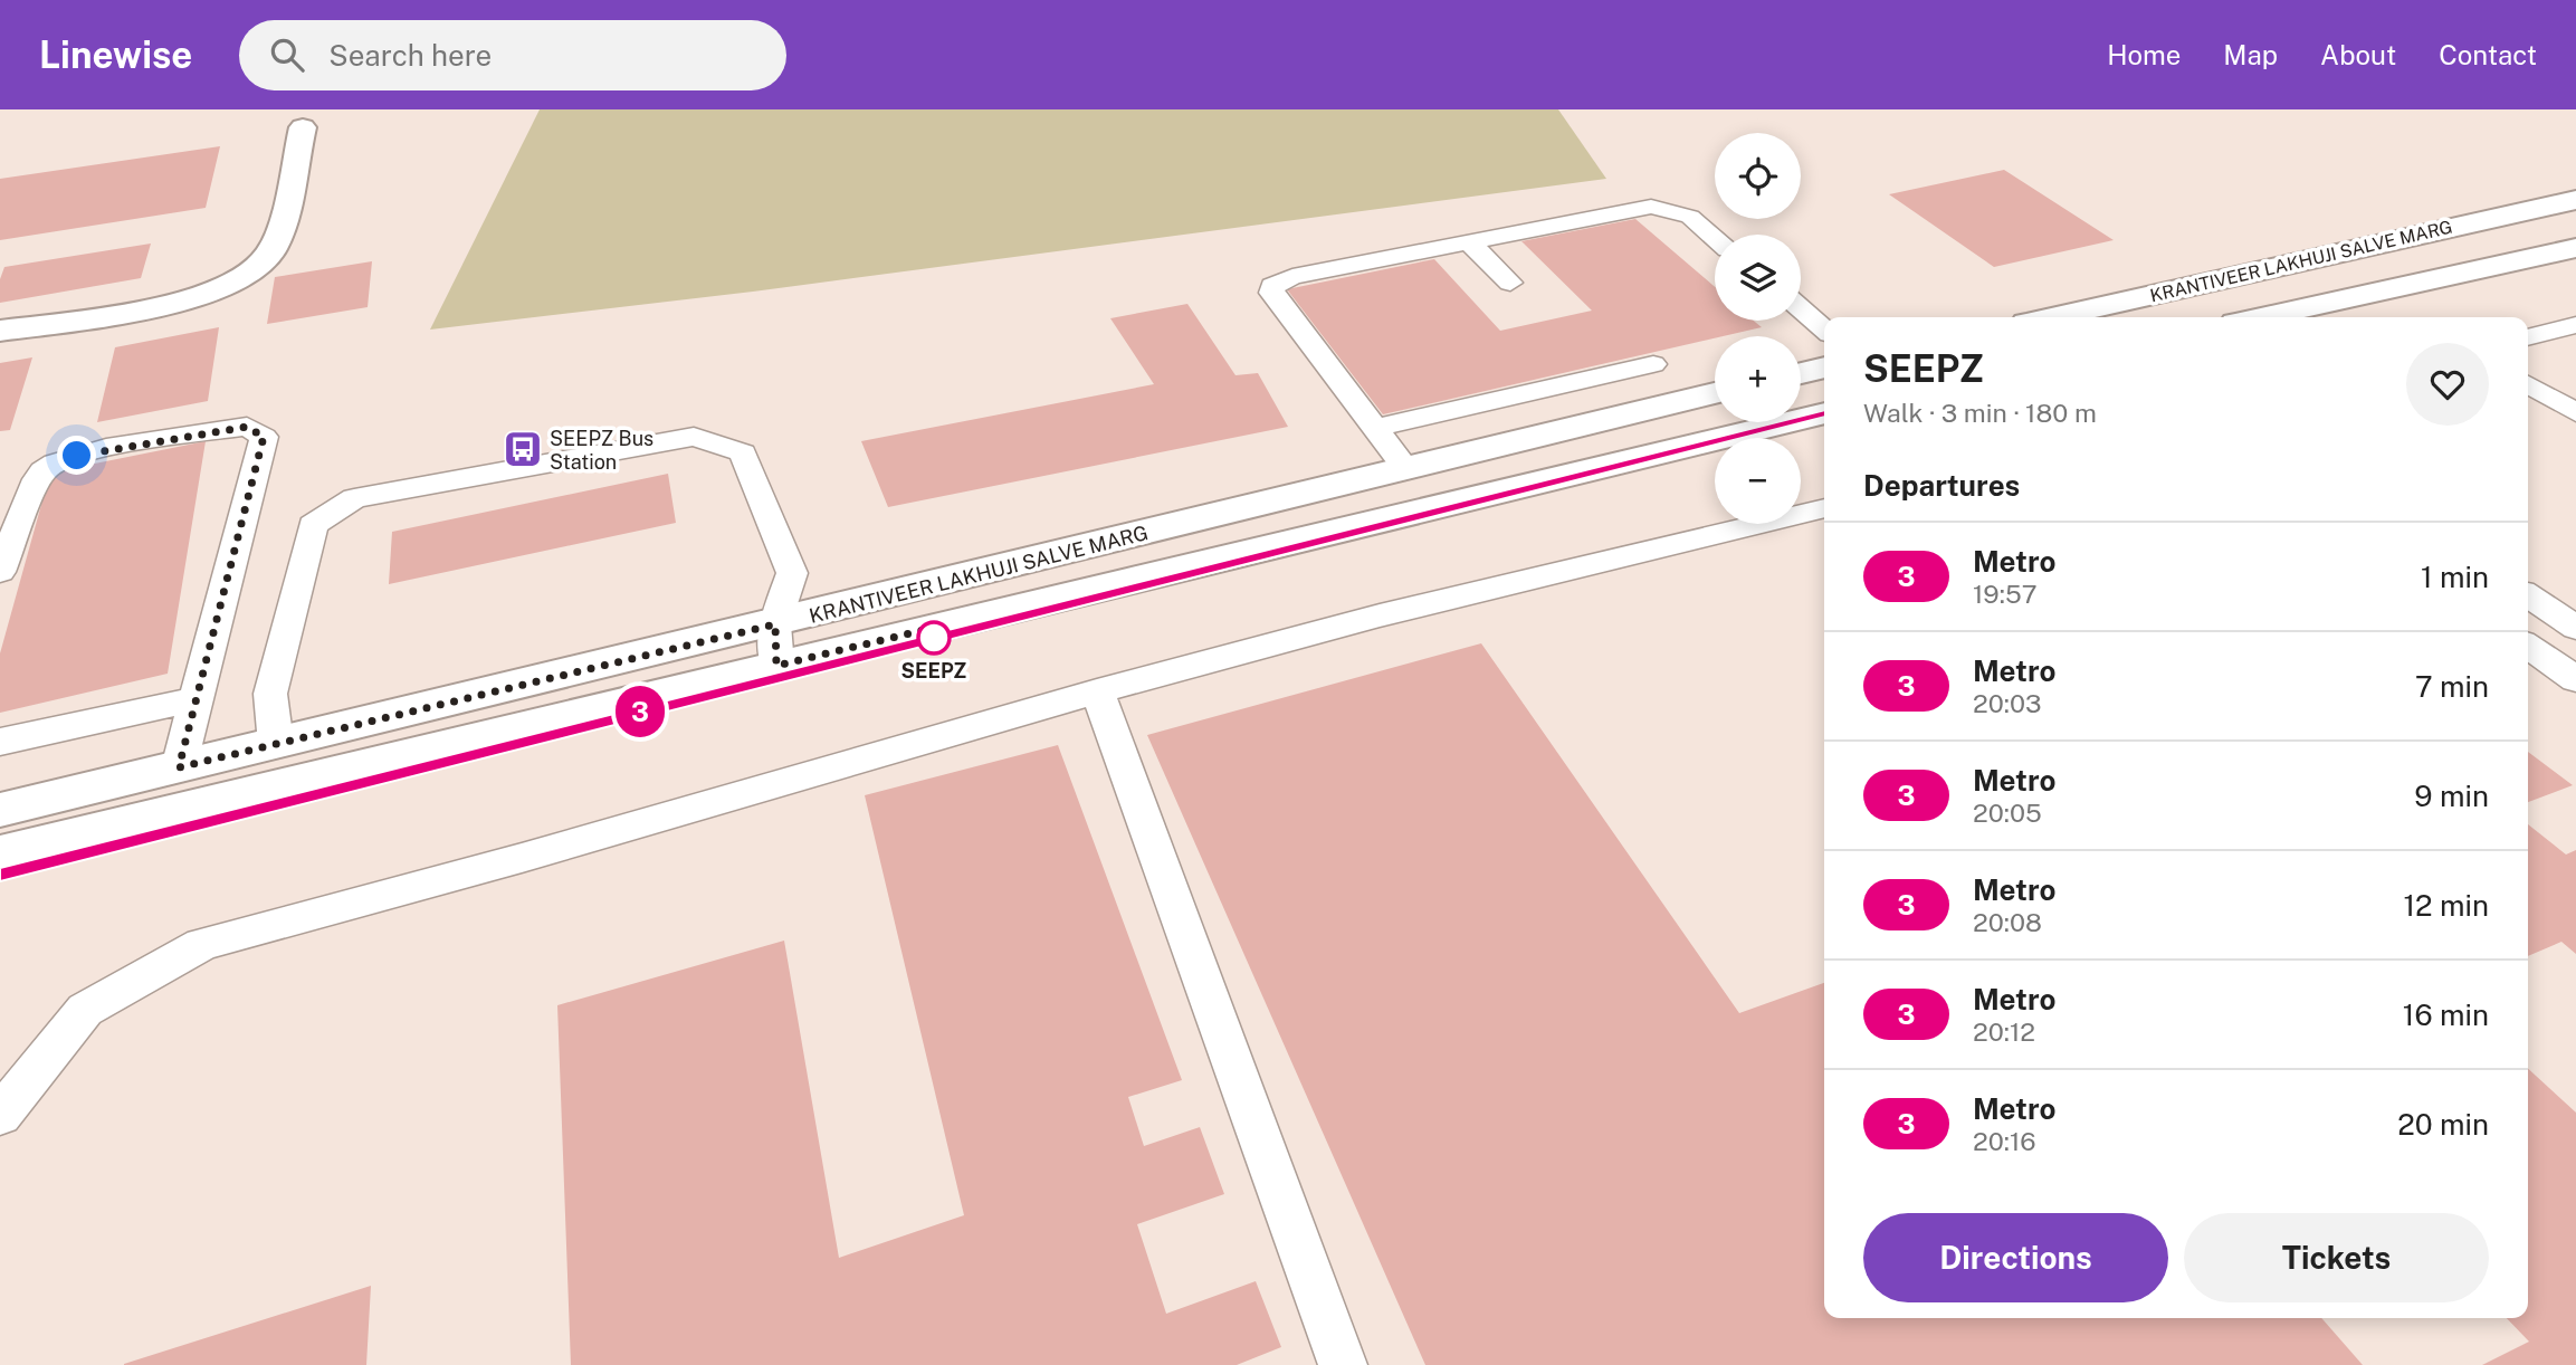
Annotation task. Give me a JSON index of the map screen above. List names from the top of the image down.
{
  "streets": {
    "main road": ["KRANTIVEER LAKHUJI SALVE MARG"]
  },
  "places": {
    "bus stop": ["SEEPZ Bus Station"],
    "other": ["SEEPZ"]
  },
  "lines": ["metro line 3"],
  "page": {
    "header": "Linewise",
    "search": "Search here",
    "nav": [
      "Home",
      "Map",
      "About",
      "Contact"
    ],
    "on_map": "3",
    "map_buttons": ["+", "−"],
    "heading": [
      ["SEEPZ", "Walk · 3 min · 180 m"],
      "Departures"
    ],
    "list": [
      {
        "mark": "3",
        "name": "Metro",
        "note": "19:57",
        "value": "1 min"
      },
      {
        "mark": "3",
        "name": "Metro",
        "note": "20:03",
        "value": "7 min"
      },
      {
        "mark": "3",
        "name": "Metro",
        "note": "20:05",
        "value": "9 min"
      },
      {
        "mark": "3",
        "name": "Metro",
        "note": "20:08",
        "value": "12 min"
      },
      {
        "mark": "3",
        "name": "Metro",
        "note": "20:12",
        "value": "16 min"
      },
      {
        "mark": "3",
        "name": "Metro",
        "note": "20:16",
        "value": "20 min"
      }
    ],
    "buttons": ["Directions", "Tickets"]
  }
}
